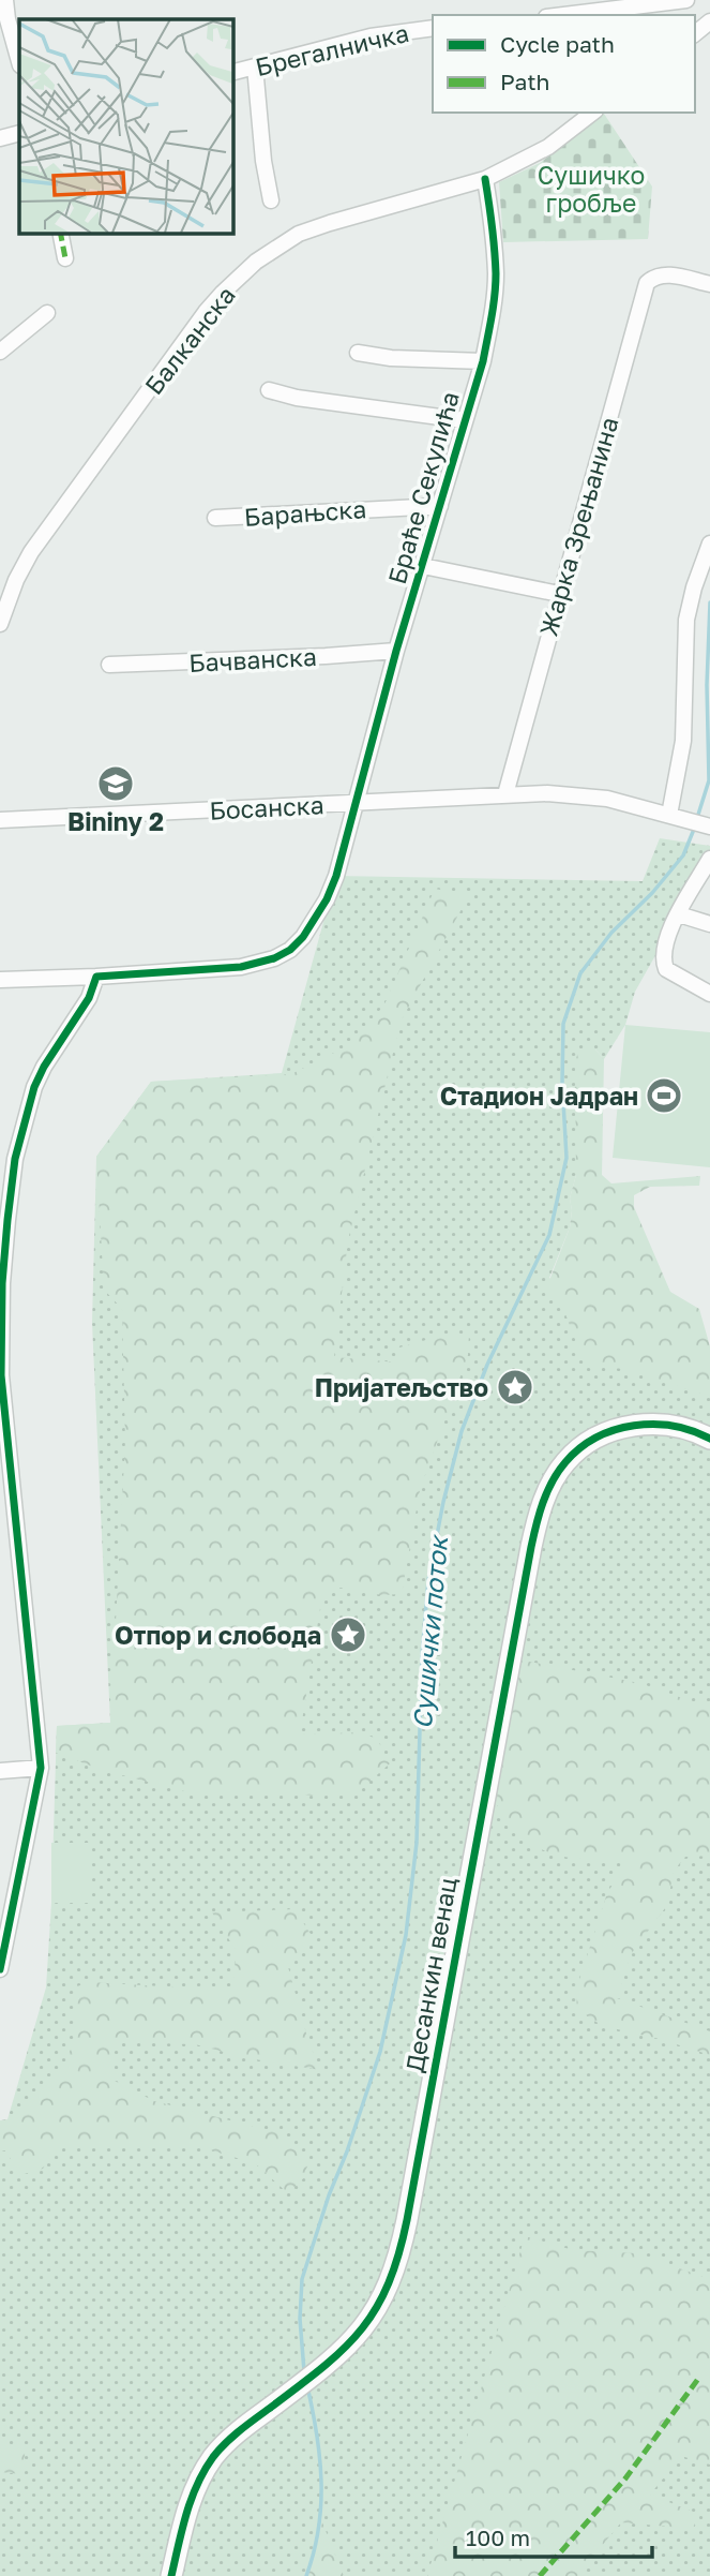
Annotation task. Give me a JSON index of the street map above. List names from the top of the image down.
{
  "streets": {
    "street": [
      "Брегалничка",
      "Балканска",
      "Браће Секулића",
      "Барањска",
      "Жарка Зрењанина",
      "Бачванска",
      "Босанска",
      "Десанкин венац"
    ]
  },
  "crossings": [
    ["Балканска", "Браће Секулића"],
    ["Браће Секулића", "Барањска"],
    ["Браће Секулића", "Бачванска"],
    ["Браће Секулића", "Босанска"],
    ["Жарка Зрењанина", "Босанска"]
  ],
  "water": ["Сушички поток"],
  "parks": ["Сушичко гробље"],
  "places": {
    "school or university": ["Bininy 2"],
    "sports": ["Стадион Јадран"],
    "place": ["Пријатељство", "Отпор и слобода"]
  },
  "legend": ["Cycle path", "Path"],
  "scale_bar": "100 m"
}
